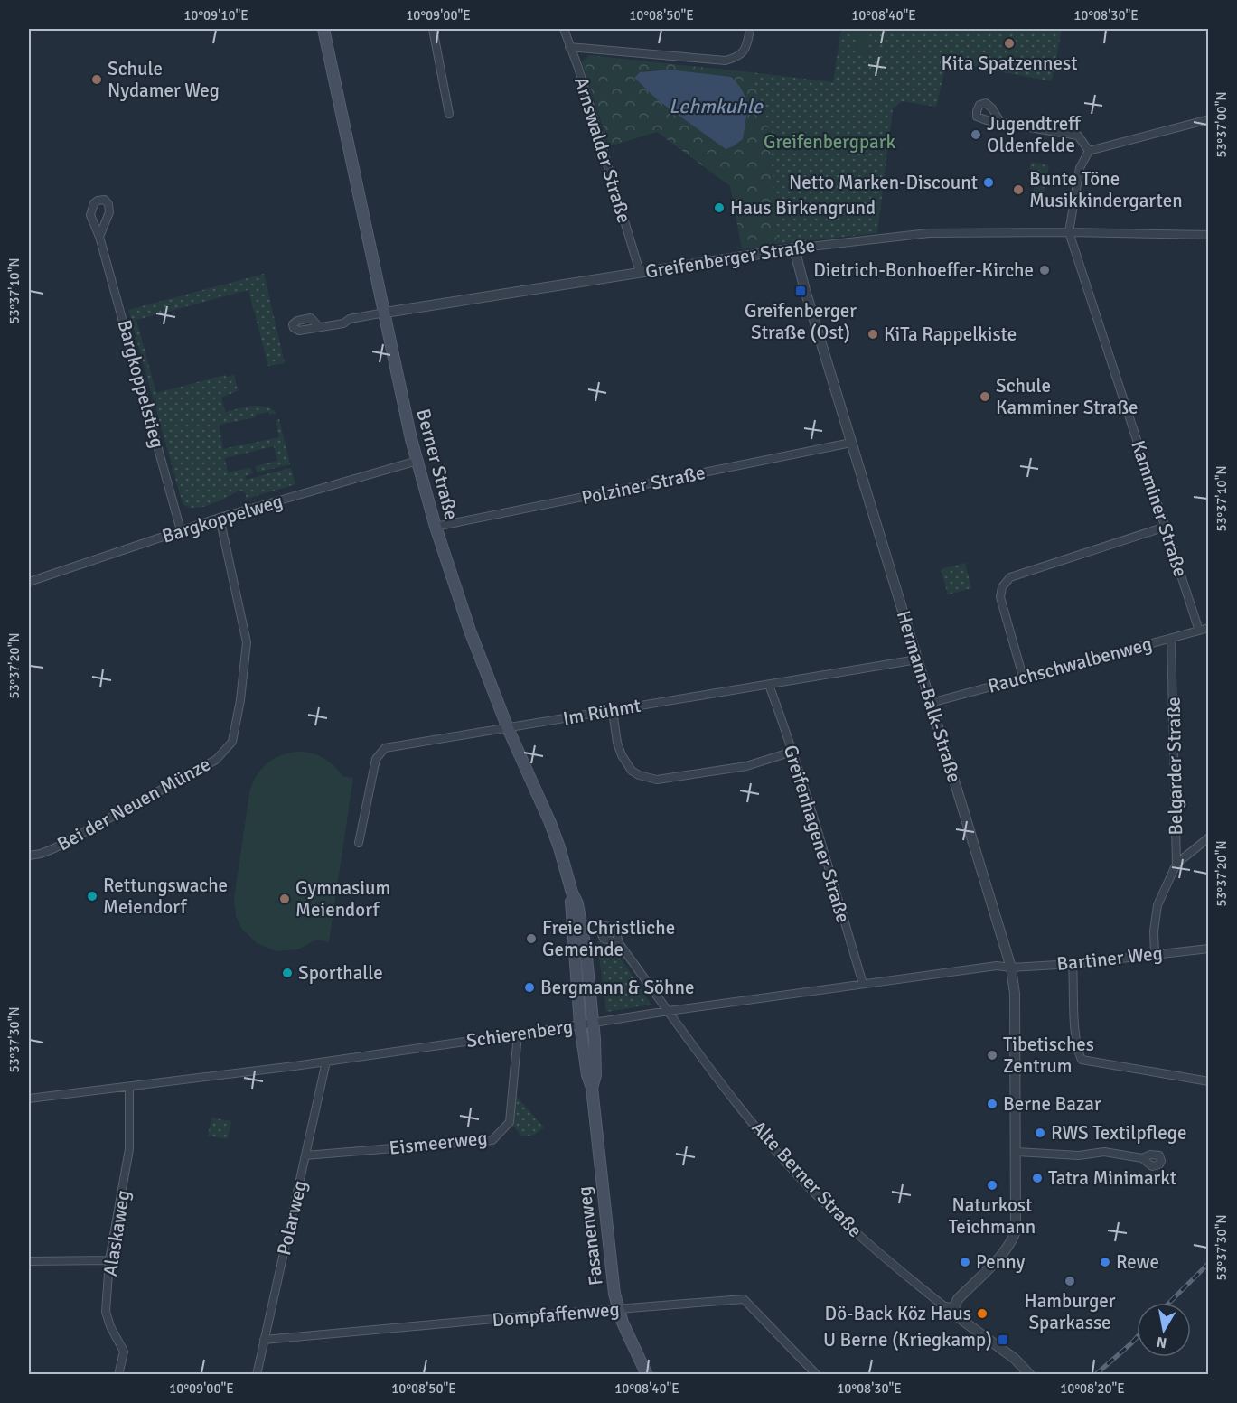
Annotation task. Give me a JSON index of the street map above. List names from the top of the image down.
{
  "streets": {
    "main road": ["Berner Straße", "Fasanenweg"],
    "street": [
      "Arnswalder Straße",
      "Greifenberger Straße",
      "Bargkoppelstieg",
      "Polziner Straße",
      "Kamminer Straße",
      "Bargkoppelweg",
      "Rauchschwalbenweg",
      "Hermann-Balk-Straße",
      "Im Rühmt",
      "Belgarder Straße",
      "Bei der Neuen Münze",
      "Greifenhagener Straße",
      "Bartiner Weg",
      "Schierenberg",
      "Eismeerweg",
      "Alte Berner Straße",
      "Polarweg",
      "Alaskaweg",
      "Dompfaffenweg"
    ]
  },
  "crossings": [
    ["Arnswalder Straße", "Greifenberger Straße"],
    ["Greifenberger Straße", "Berner Straße"],
    ["Greifenberger Straße", "Kamminer Straße"],
    ["Greifenberger Straße", "Hermann-Balk-Straße"],
    ["Bargkoppelstieg", "Bargkoppelweg"],
    ["Berner Straße", "Polziner Straße"],
    ["Berner Straße", "Bargkoppelweg"],
    ["Berner Straße", "Im Rühmt"],
    ["Berner Straße", "Fasanenweg"],
    ["Polziner Straße", "Hermann-Balk-Straße"],
    ["Kamminer Straße", "Rauchschwalbenweg"],
    ["Bargkoppelweg", "Bei der Neuen Münze"],
    ["Rauchschwalbenweg", "Hermann-Balk-Straße"],
    ["Rauchschwalbenweg", "Belgarder Straße"],
    ["Hermann-Balk-Straße", "Im Rühmt"],
    ["Hermann-Balk-Straße", "Bartiner Weg"],
    ["Hermann-Balk-Straße", "Schierenberg"],
    ["Hermann-Balk-Straße", "Alte Berner Straße"],
    ["Im Rühmt", "Greifenhagener Straße"],
    ["Belgarder Straße", "Bartiner Weg"],
    ["Greifenhagener Straße", "Schierenberg"],
    ["Bartiner Weg", "Schierenberg"],
    ["Schierenberg", "Eismeerweg"],
    ["Schierenberg", "Alte Berner Straße"],
    ["Schierenberg", "Polarweg"],
    ["Schierenberg", "Alaskaweg"],
    ["Schierenberg", "Fasanenweg"],
    ["Eismeerweg", "Polarweg"],
    ["Polarweg", "Dompfaffenweg"],
    ["Fasanenweg", "Dompfaffenweg"]
  ],
  "water": ["Lehmkuhle"],
  "parks": ["Greifenbergpark"],
  "places": {
    "other": [
      "Kita Spatzennest",
      "Schule Nydamer Weg",
      "Jugendtreff Oldenfelde",
      "Netto Marken-Discount",
      "Bunte Töne Musikkindergarten",
      "Haus Birkengrund",
      "Dietrich-Bonhoeffer-Kirche",
      "KiTa Rappelkiste",
      "Schule Kamminer Straße",
      "Rettungswache Meiendorf",
      "Gymnasium Meiendorf",
      "Freie Christliche Gemeinde",
      "Sporthalle",
      "Bergmann & Söhne",
      "Tibetisches Zentrum",
      "Berne Bazar",
      "RWS Textilpflege",
      "Tatra Minimarkt",
      "Naturkost Teichmann",
      "Penny",
      "Rewe",
      "Hamburger Sparkasse",
      "Dö-Back Köz Haus"
    ],
    "transit": ["Greifenberger Straße (Ost)", "U Berne (Kriegkamp)"]
  },
  "north": "bottom",
  "coordinates": [
    "10°09'10\"E",
    "10°09'00\"E",
    "10°08'50\"E",
    "10°08'40\"E",
    "10°08'30\"E",
    "53°37'00\"N",
    "53°37'10\"N",
    "53°37'20\"N",
    "53°37'30\"N",
    "10°08'20\"E"
  ]
}
